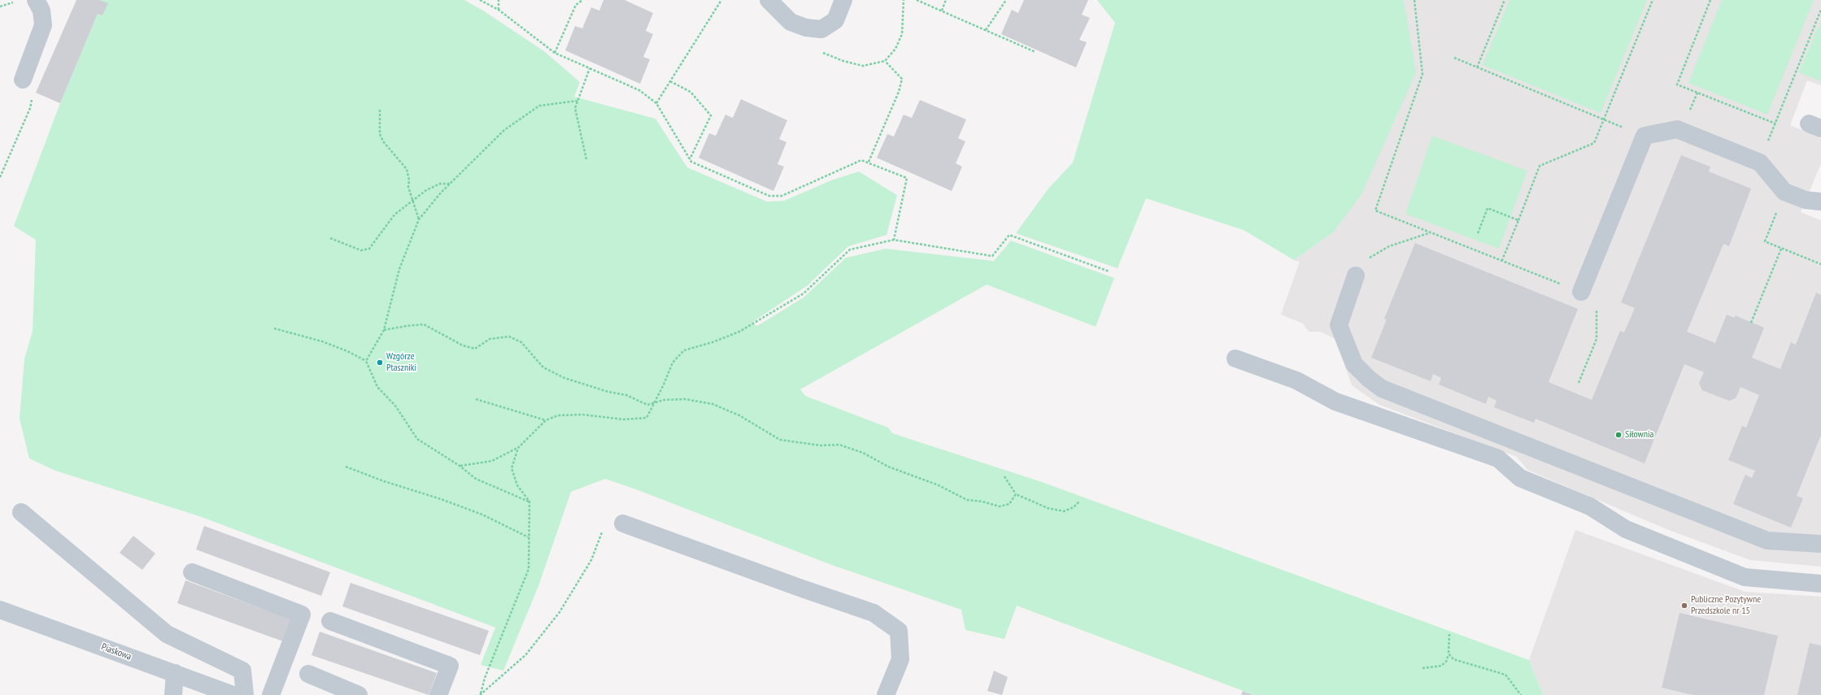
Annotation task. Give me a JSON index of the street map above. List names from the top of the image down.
{
  "streets": {
    "street": ["Piaskowa"]
  },
  "places": ["Wzgórze Ptaszniki", "Siłownia", "Publiczne Pozytywne Przedszkole nr 15"]
}
